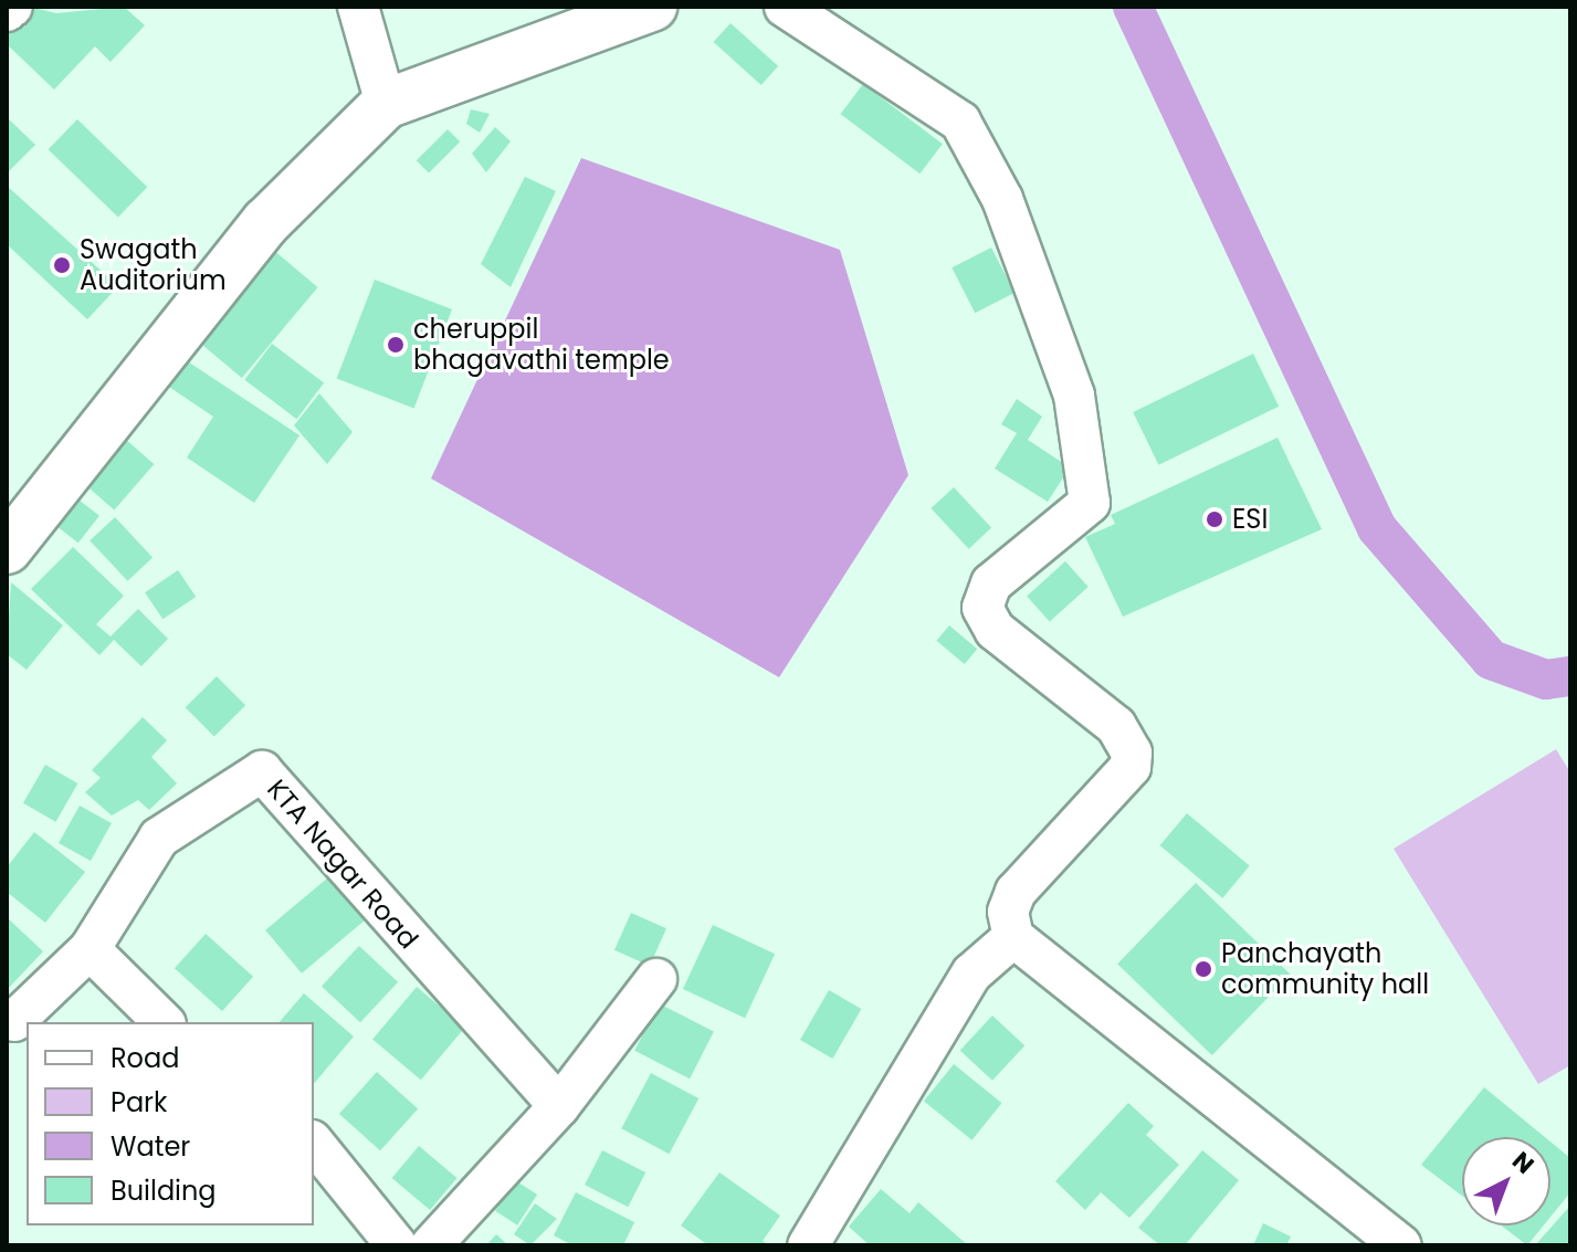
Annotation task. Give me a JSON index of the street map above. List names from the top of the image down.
{
  "streets": {
    "street": ["KTA Nagar Road"]
  },
  "places": [
    "Swagath Auditorium",
    "cheruppil bhagavathi temple",
    "ESI",
    "Panchayath community hall"
  ],
  "legend": [
    "Road",
    "Park",
    "Water",
    "Building"
  ],
  "north": "top right"
}
